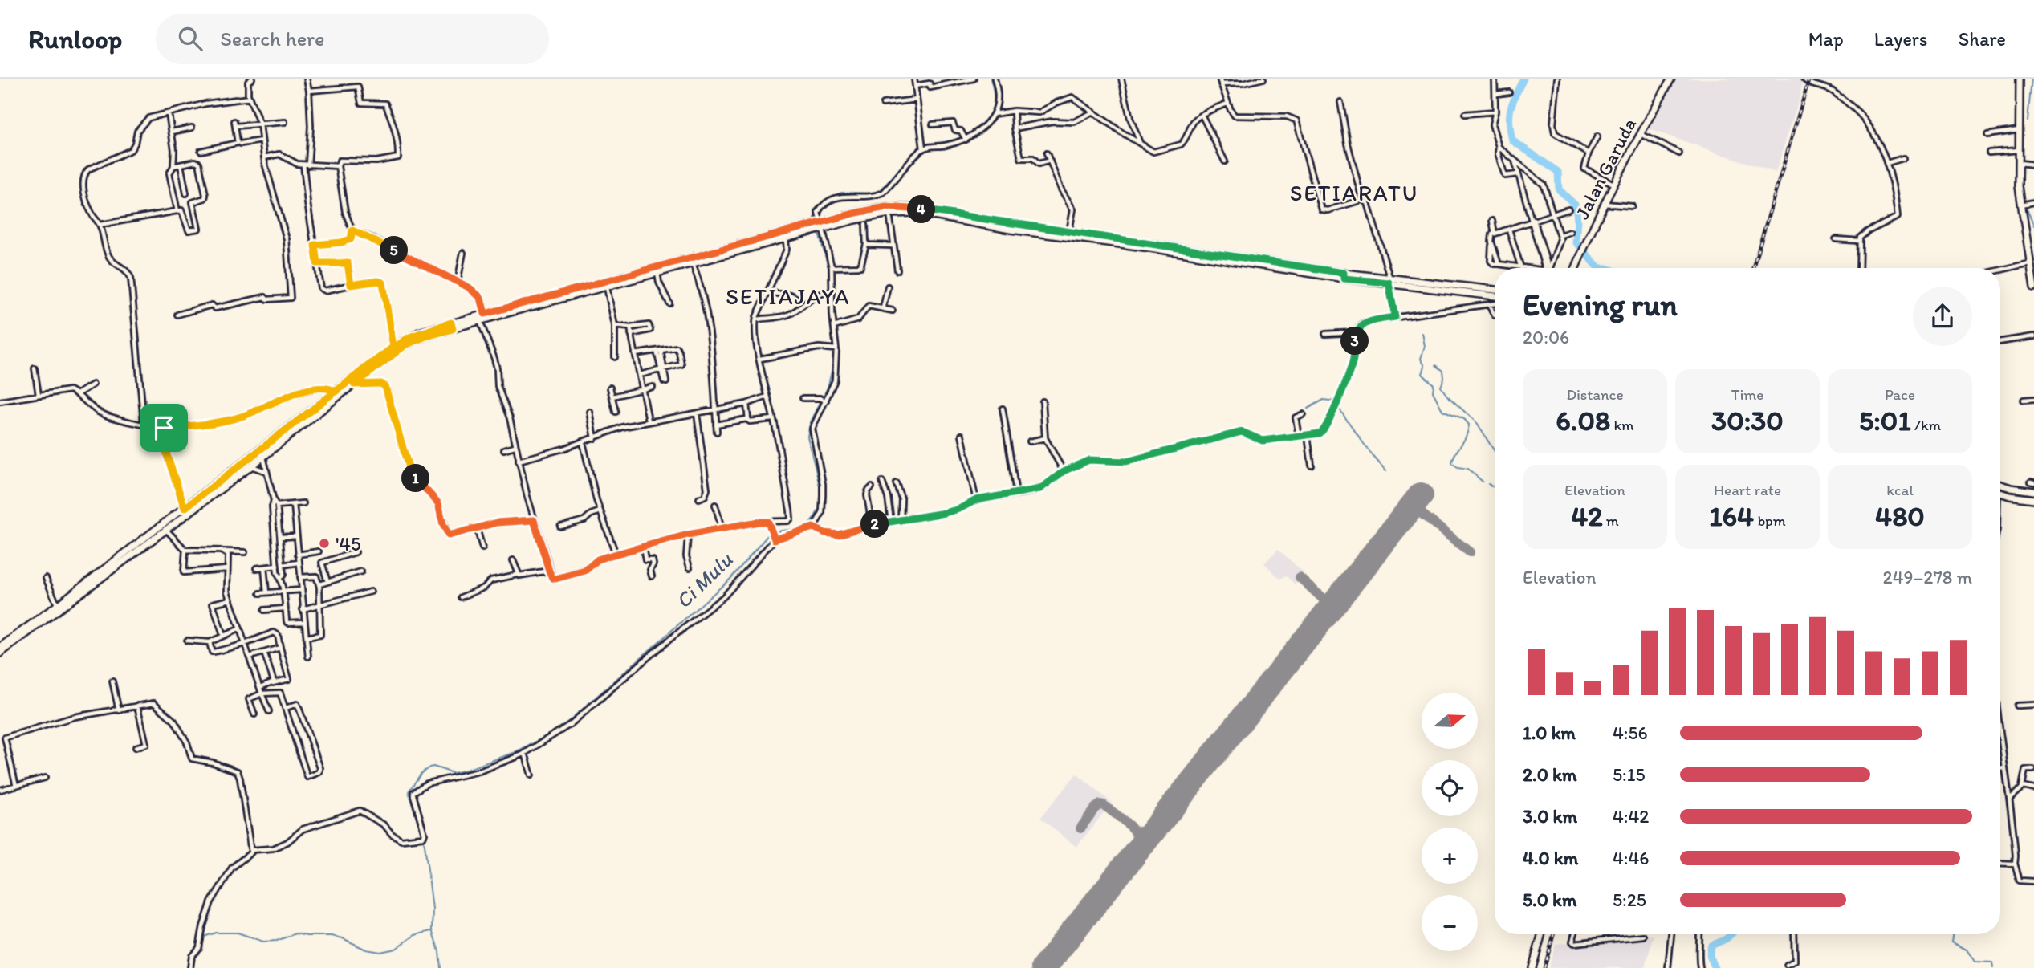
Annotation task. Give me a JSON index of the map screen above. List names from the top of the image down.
{
  "streets": {
    "main road": ["Jalan Garuda"]
  },
  "districts": ["SETIARATU", "SETIAJAYA"],
  "water": ["Ci Mulu"],
  "places": ["'45"],
  "north": "right",
  "page": {
    "header": "Runloop",
    "search": "Search here",
    "nav": ["Map", "Layers", "Share"],
    "pins": [
      "4",
      "5",
      "3",
      "1",
      "2"
    ],
    "heading": ["Evening run", "20:06"],
    "stats": [
      ["Distance", "6.08 km"],
      ["Time", "30:30"],
      ["Pace", "5:01 /km"],
      ["Elevation", "42 m"],
      ["Heart rate", "164 bpm"],
      ["kcal", "480"]
    ],
    "chart": ["Elevation", "249–278 m"],
    "map_buttons": ["+", "−"],
    "list": [
      {
        "name": "1.0 km",
        "note": "4:56"
      },
      {
        "name": "2.0 km",
        "note": "5:15"
      },
      {
        "name": "3.0 km",
        "note": "4:42"
      },
      {
        "name": "4.0 km",
        "note": "4:46"
      },
      {
        "name": "5.0 km",
        "note": "5:25"
      }
    ]
  }
}
